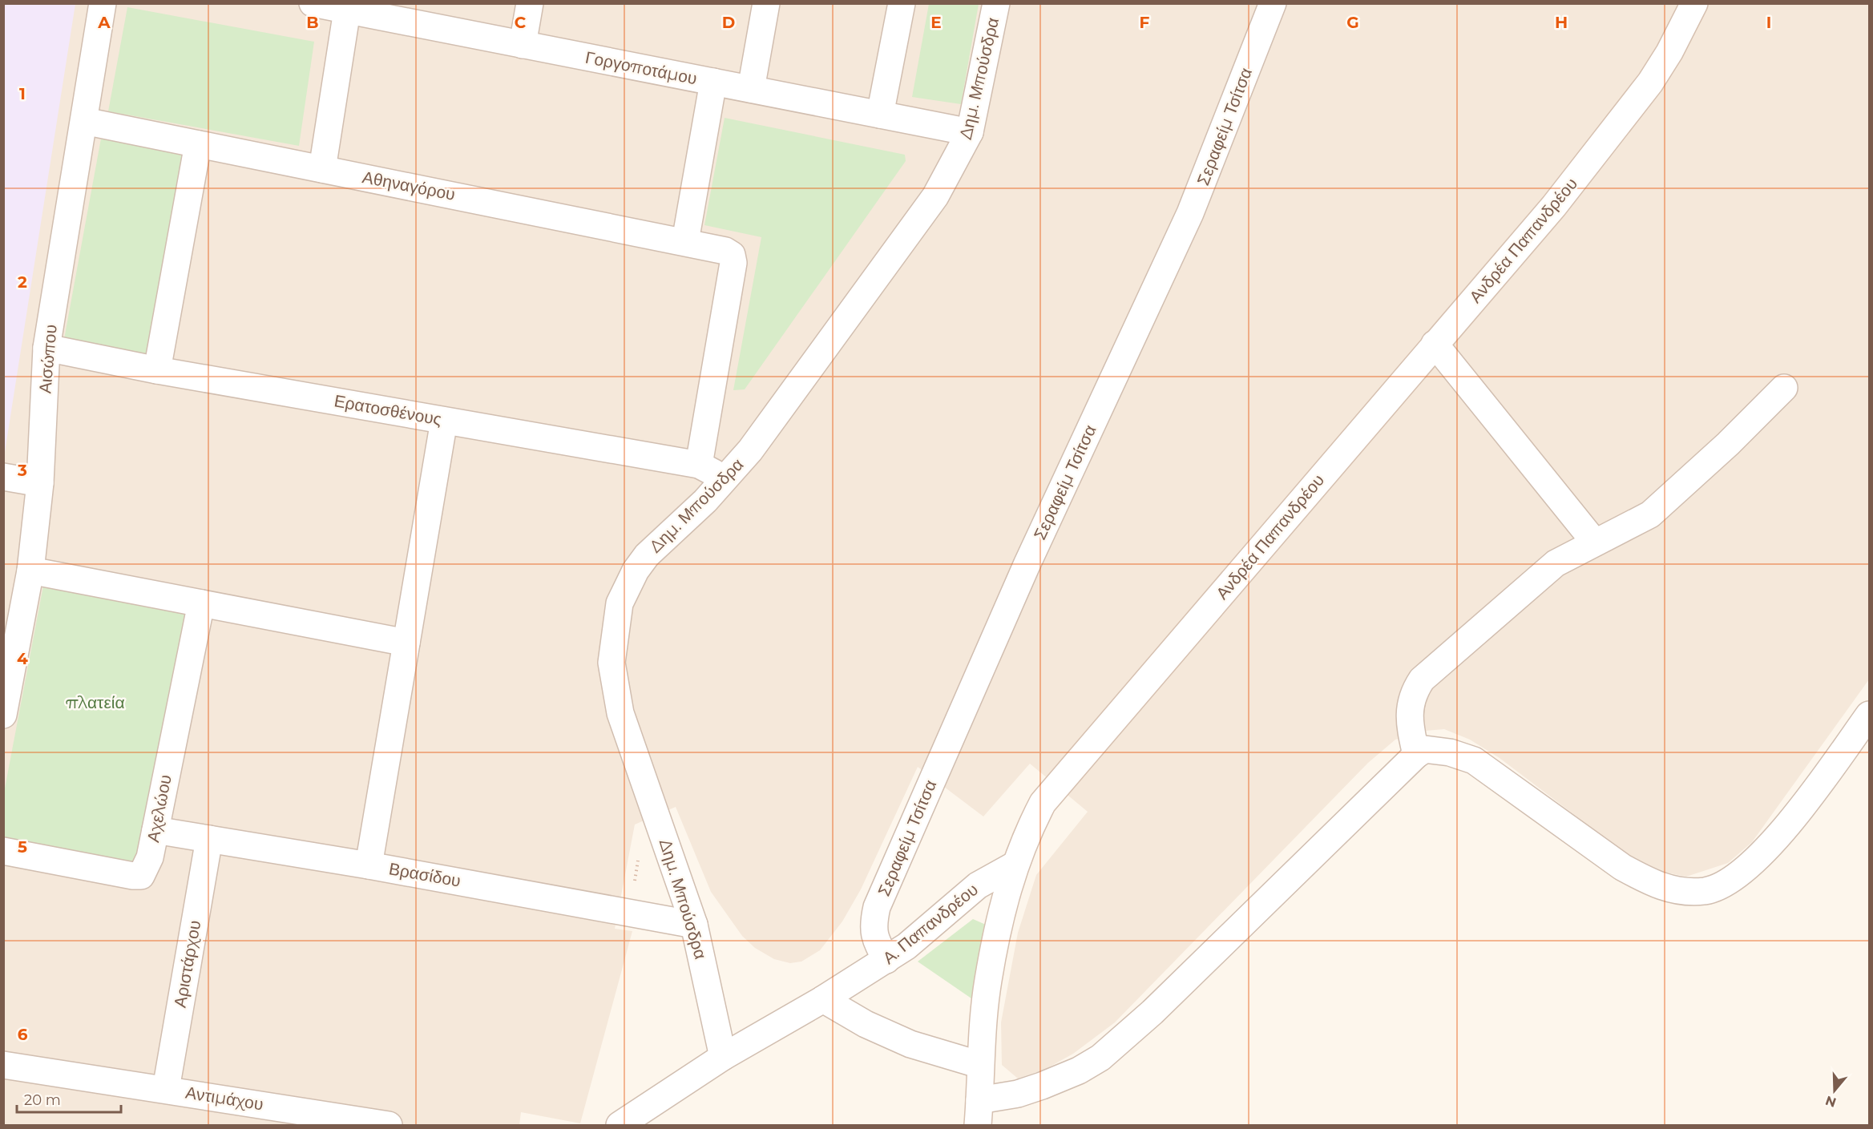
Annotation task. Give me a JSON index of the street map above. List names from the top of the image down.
{
  "streets": {
    "street": [
      "Γοργοποτάμου",
      "Δημ. Μπούσδρα",
      "Σεραφείμ Τσίτσα",
      "Αθηναγόρου",
      "Ανδρέα Παπανδρέου",
      "Αισώπου",
      "Ερατοσθένους",
      "Αχελώου",
      "Βρασίδου",
      "Α. Παπανδρέου",
      "Αριστάρχου",
      "Αντιμάχου"
    ]
  },
  "crossings": [
    ["Γοργοποτάμου", "Δημ. Μπούσδρα"],
    ["Δημ. Μπούσδρα", "Ερατοσθένους"],
    ["Δημ. Μπούσδρα", "Βρασίδου"],
    ["Δημ. Μπούσδρα", "Α. Παπανδρέου"],
    ["Σεραφείμ Τσίτσα", "Α. Παπανδρέου"],
    ["Αθηναγόρου", "Αισώπου"],
    ["Αθηναγόρου", "Ερατοσθένους"],
    ["Ανδρέα Παπανδρέου", "Α. Παπανδρέου"],
    ["Αισώπου", "Ερατοσθένους"],
    ["Αχελώου", "Βρασίδου"],
    ["Βρασίδου", "Αριστάρχου"],
    ["Αριστάρχου", "Αντιμάχου"]
  ],
  "parks": ["πλατεία"],
  "scale_bar": "20 m",
  "north": "bottom",
  "grid": {
    "columns": [
      "A",
      "B",
      "C",
      "D",
      "E",
      "F",
      "G",
      "H",
      "I"
    ],
    "rows": [
      "1",
      "2",
      "3",
      "4",
      "5",
      "6"
    ]
  }
}
